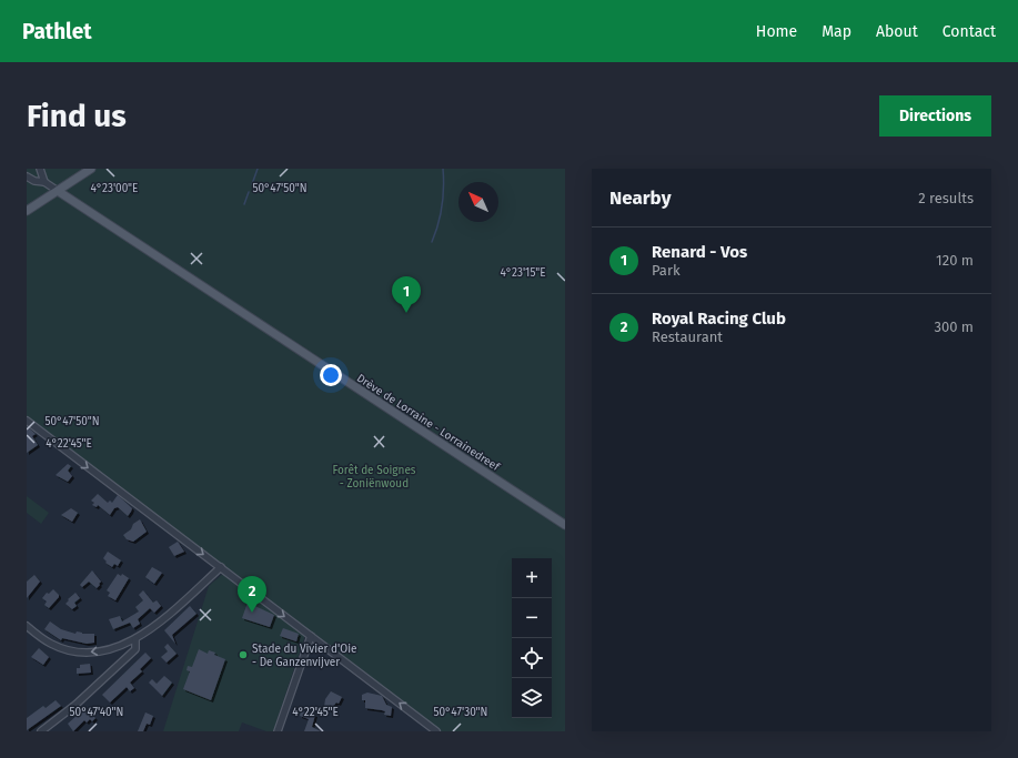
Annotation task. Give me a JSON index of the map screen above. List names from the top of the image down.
{
  "streets": {
    "main road": ["Drève de Lorraine - Lorrainedreef"]
  },
  "parks": ["Forêt de Soignes - Zoniënwoud"],
  "places": ["Stade du Vivier d'Oie - De Ganzenvijver"],
  "north": "top left",
  "page": {
    "header": "Pathlet",
    "nav": [
      "Home",
      "Map",
      "About",
      "Contact"
    ],
    "buttons": "Directions",
    "title": "Find us",
    "heading": ["Nearby", "2 results"],
    "list": [
      {
        "mark": "1",
        "name": "Renard - Vos",
        "note": "Park",
        "value": "120 m"
      },
      {
        "mark": "2",
        "name": "Royal Racing Club",
        "note": "Restaurant",
        "value": "300 m"
      }
    ],
    "pins": ["1", "2"],
    "map_buttons": ["+", "−"]
  },
  "coordinates": [
    "4°23'00\"E",
    "50°47'50\"N",
    "4°23'15\"E",
    "4°22'45\"E",
    "50°47'40\"N",
    "50°47'30\"N"
  ]
}
